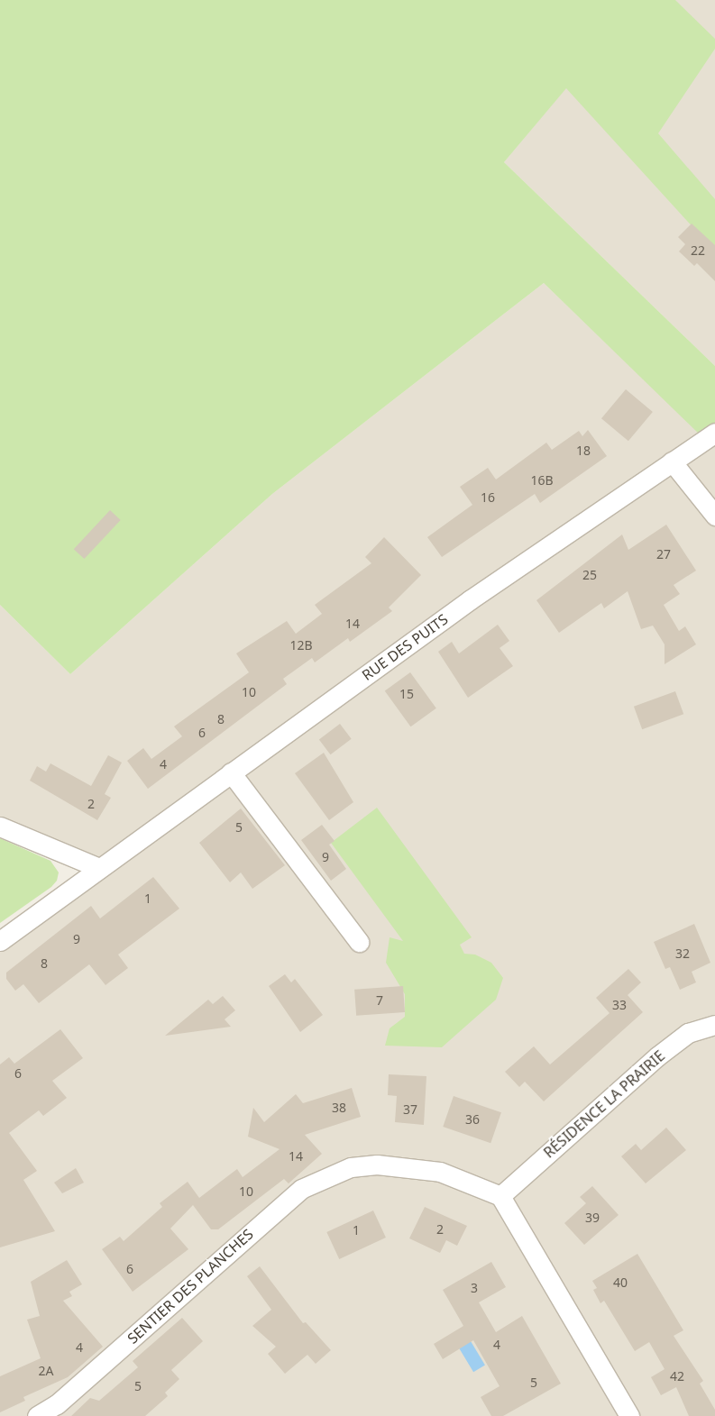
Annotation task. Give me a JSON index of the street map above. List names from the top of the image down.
{
  "streets": {
    "street": ["RUE DES PUITS", "RÉSIDENCE LA PRAIRIE", "SENTIER DES PLANCHES"]
  },
  "crossings": [
    ["RÉSIDENCE LA PRAIRIE", "SENTIER DES PLANCHES"]
  ],
  "house_numbers": [
    "22",
    "18",
    "16B",
    "16",
    "27",
    "25",
    "14",
    "12B",
    "10",
    "15",
    "8",
    "6",
    "4",
    "2",
    "5",
    "9",
    "1",
    "9",
    "32",
    "8",
    "7",
    "33",
    "6",
    "38",
    "37",
    "36",
    "14",
    "10",
    "39",
    "2",
    "1",
    "6",
    "40",
    "3",
    "4",
    "4",
    "2A",
    "42",
    "5",
    "5"
  ]
}
